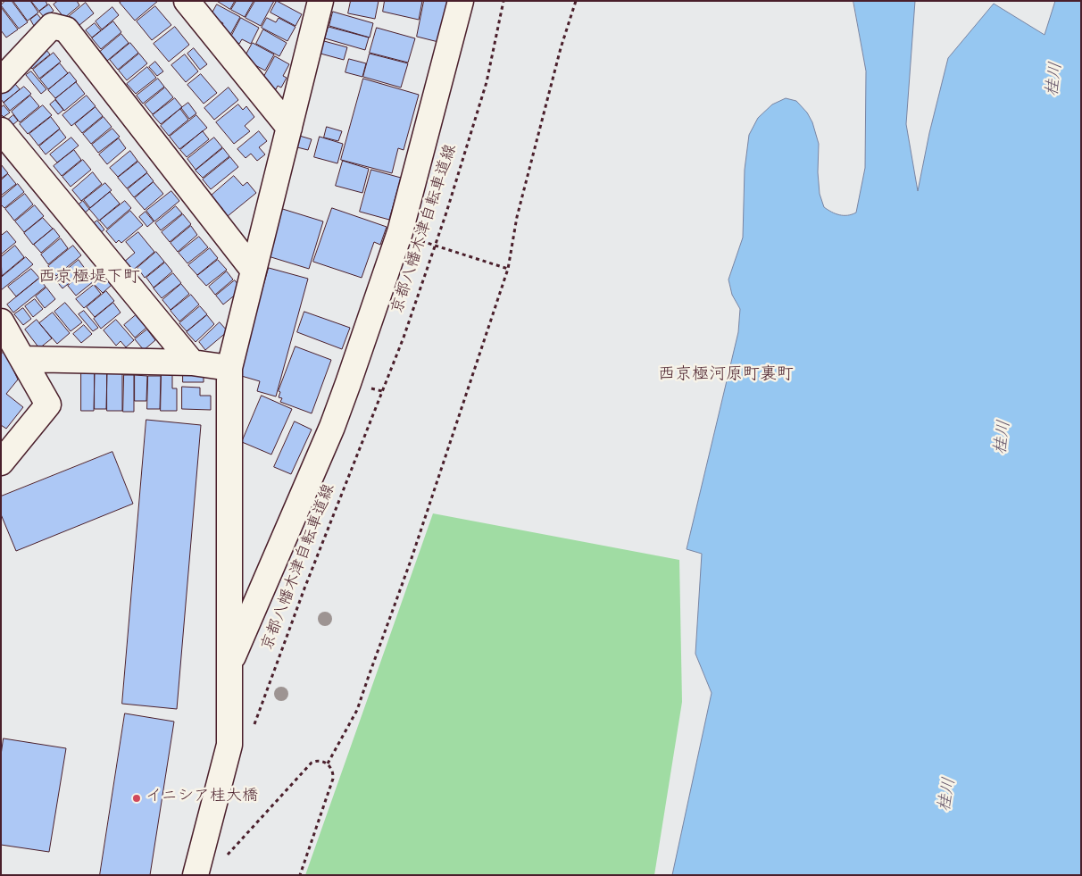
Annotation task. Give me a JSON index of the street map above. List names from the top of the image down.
{
  "streets": {
    "path": ["京都八幡木津自転車道線"]
  },
  "districts": ["西京極堤下町", "西京極河原町裏町"],
  "water": ["桂川"],
  "places": ["イニシア桂大橋"]
}
